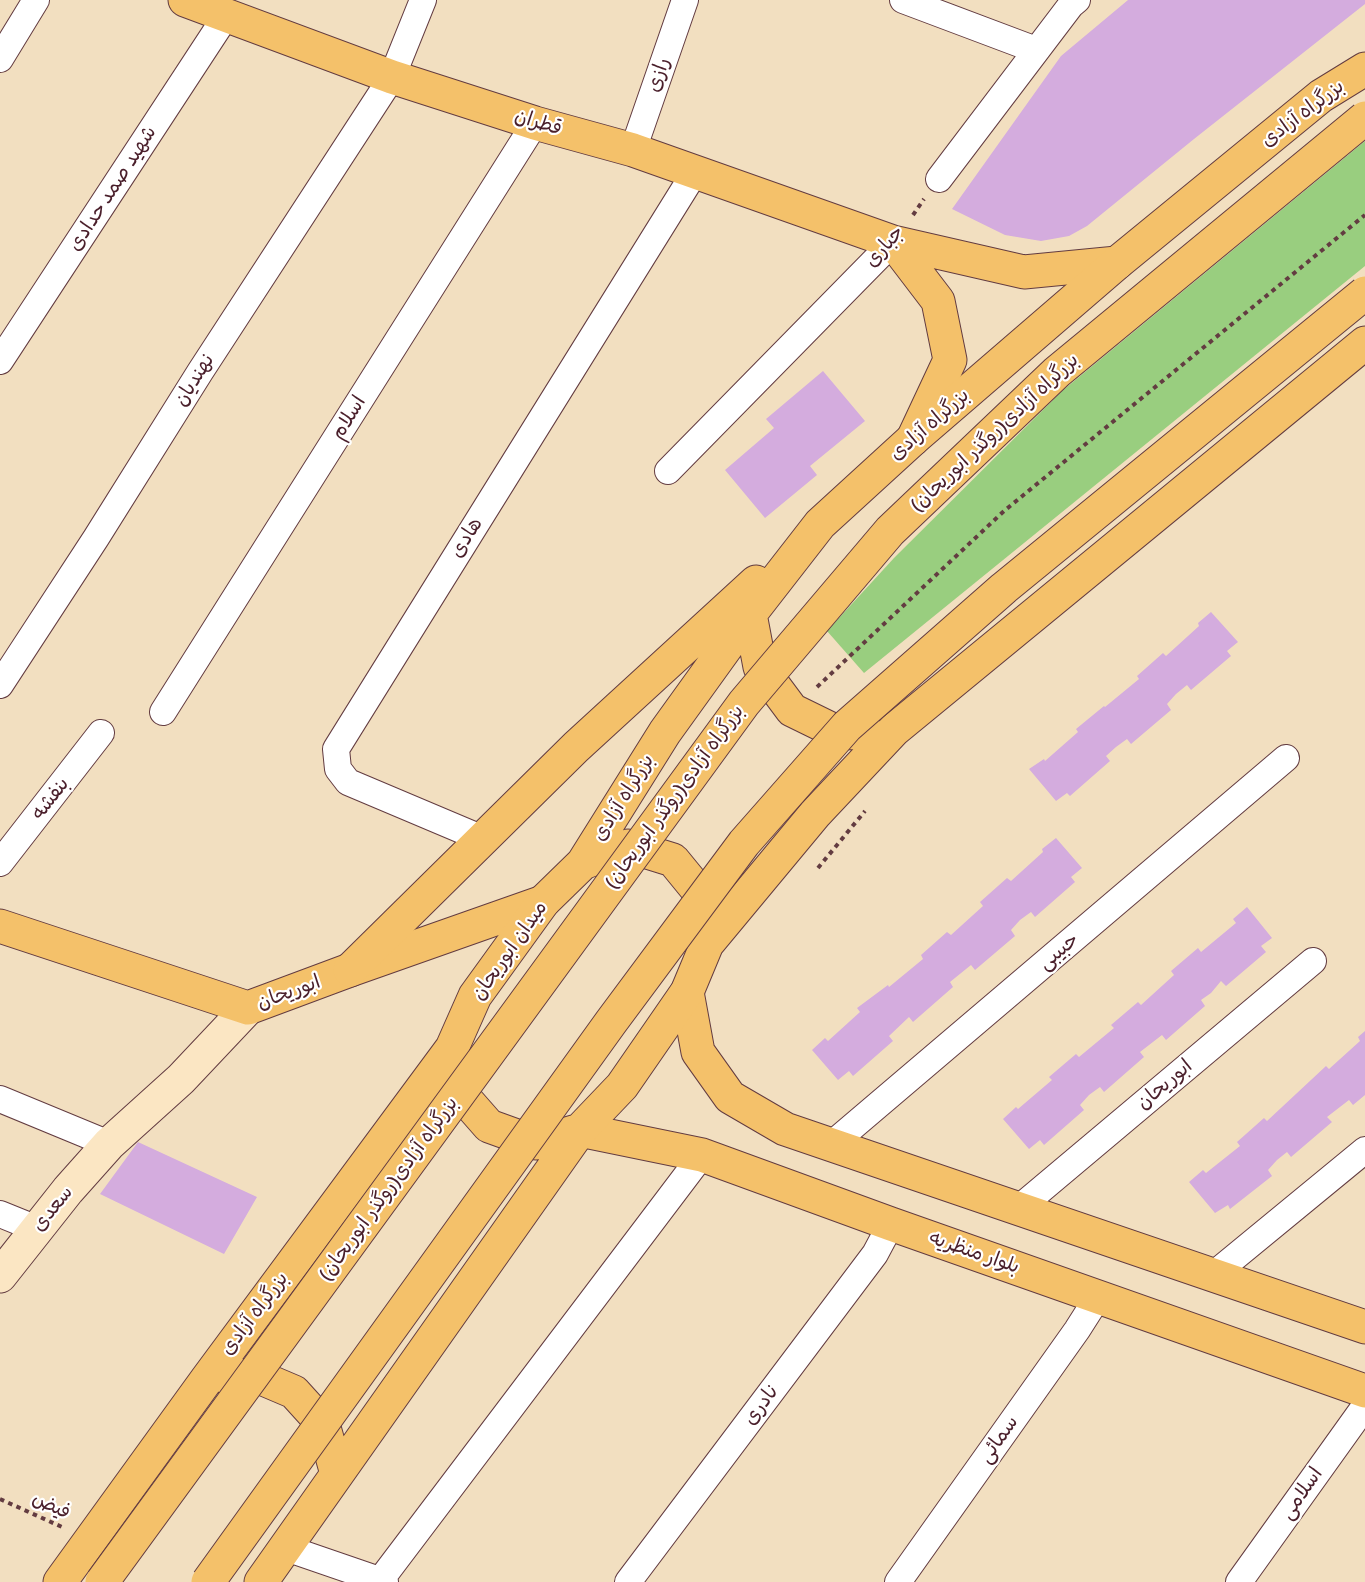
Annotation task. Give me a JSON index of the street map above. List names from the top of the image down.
{
  "streets": {
    "main road": [
      "بزرگراه آزادی",
      "قطران",
      "بزرگراه آزادی(روگذر ابوریحان)",
      "میدان ابوریحان",
      "ابوریحان",
      "سعدی",
      "بلوار منظریه"
    ],
    "street": [
      "رازی",
      "شهید صمد حدادی",
      "جباری",
      "نهندیان",
      "اسلام",
      "هادی",
      "بنفشه",
      "حبیبی",
      "نادری",
      "سمائی",
      "اسلامی"
    ],
    "path": ["فیض"]
  },
  "crossings": [
    ["رازی", "قطران"],
    ["بزرگراه آزادی", "قطران"],
    ["بزرگراه آزادی", "میدان ابوریحان"],
    ["بزرگراه آزادی", "فیض"],
    ["قطران", "شهید صمد حدادی"],
    ["قطران", "جباری"],
    ["قطران", "نهندیان"],
    ["قطران", "اسلام"],
    ["قطران", "هادی"],
    ["میدان ابوریحان", "ابوریحان"],
    ["ابوریحان", "سعدی"],
    ["بلوار منظریه", "نادری"],
    ["بلوار منظریه", "سمائی"]
  ]
}
